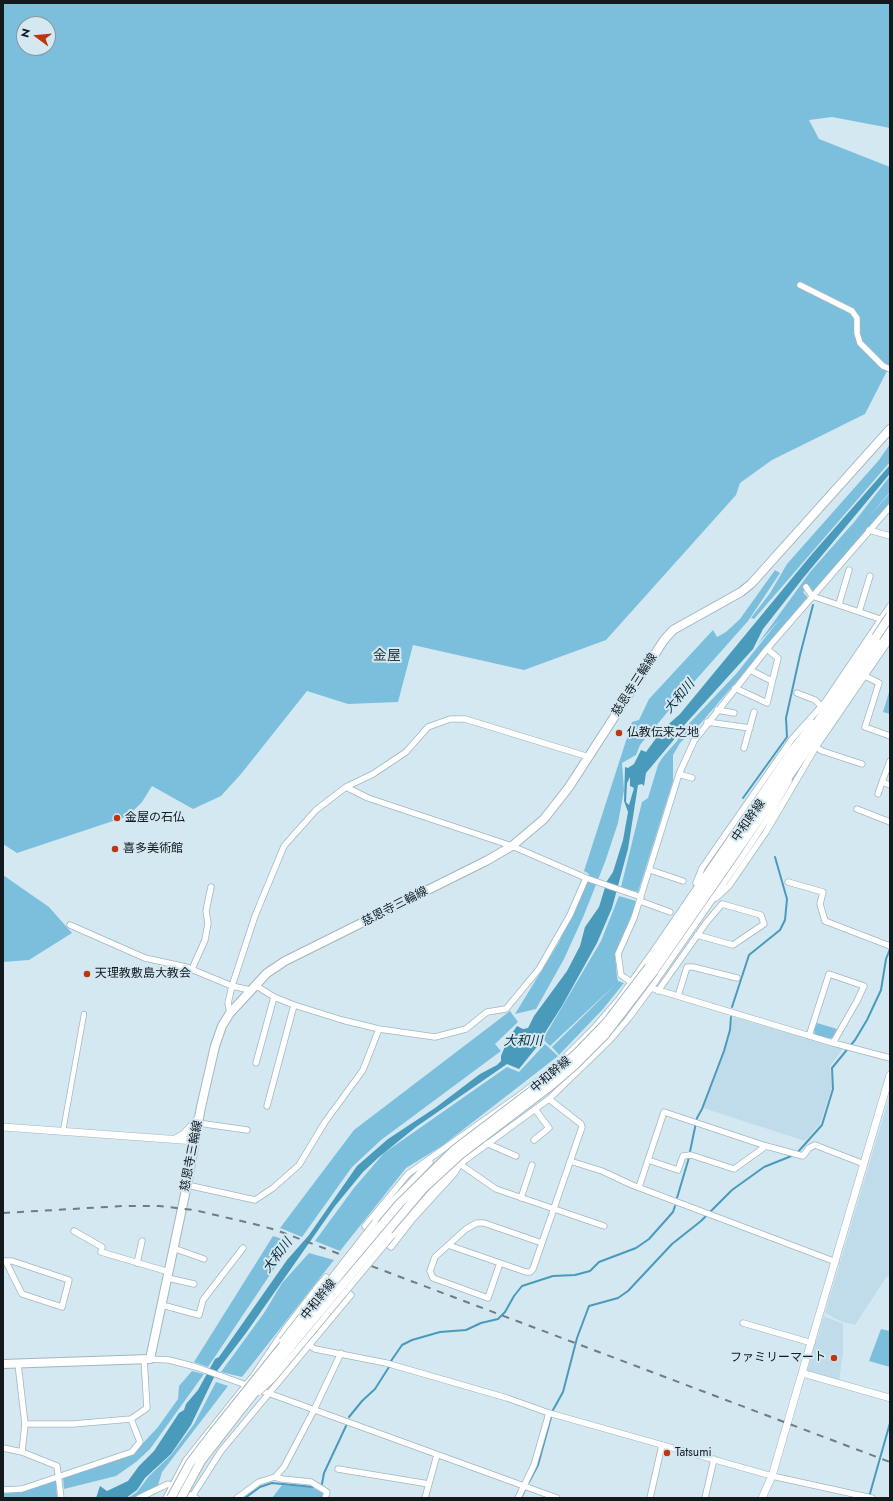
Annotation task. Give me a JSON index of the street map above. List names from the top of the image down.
{
  "streets": {
    "main road": ["慈恩寺三輪線", "中和幹線"]
  },
  "districts": ["金屋"],
  "water": ["大和川"],
  "places": [
    "仏教伝来之地",
    "金屋の石仏",
    "喜多美術館",
    "天理教敷島大教会",
    "ファミリーマート",
    "Tatsumi"
  ],
  "north": "left"
}
